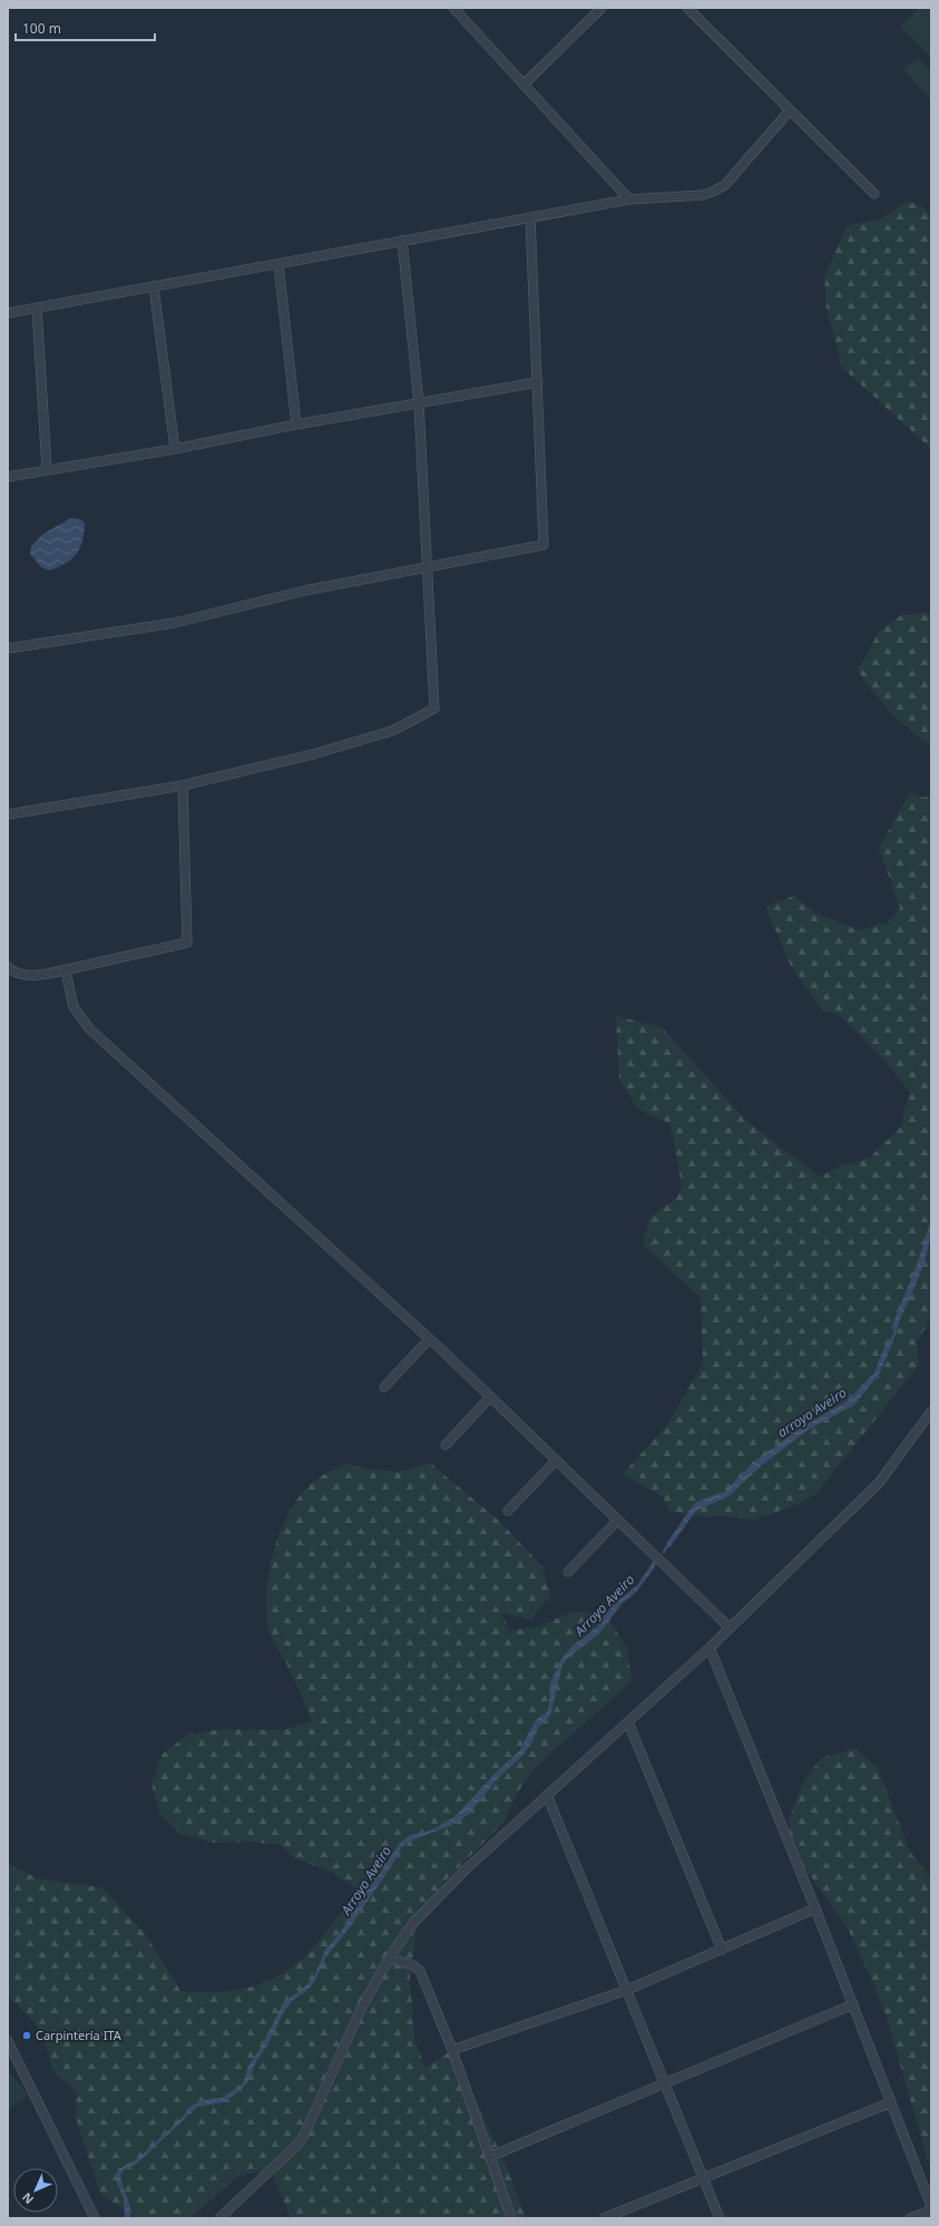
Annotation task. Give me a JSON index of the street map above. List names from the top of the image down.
{
  "water": ["arroyo Aveiro", "Arroyo Aveiro"],
  "places": ["Carpintería ITA"],
  "scale_bar": "100 m",
  "north": "bottom left"
}
